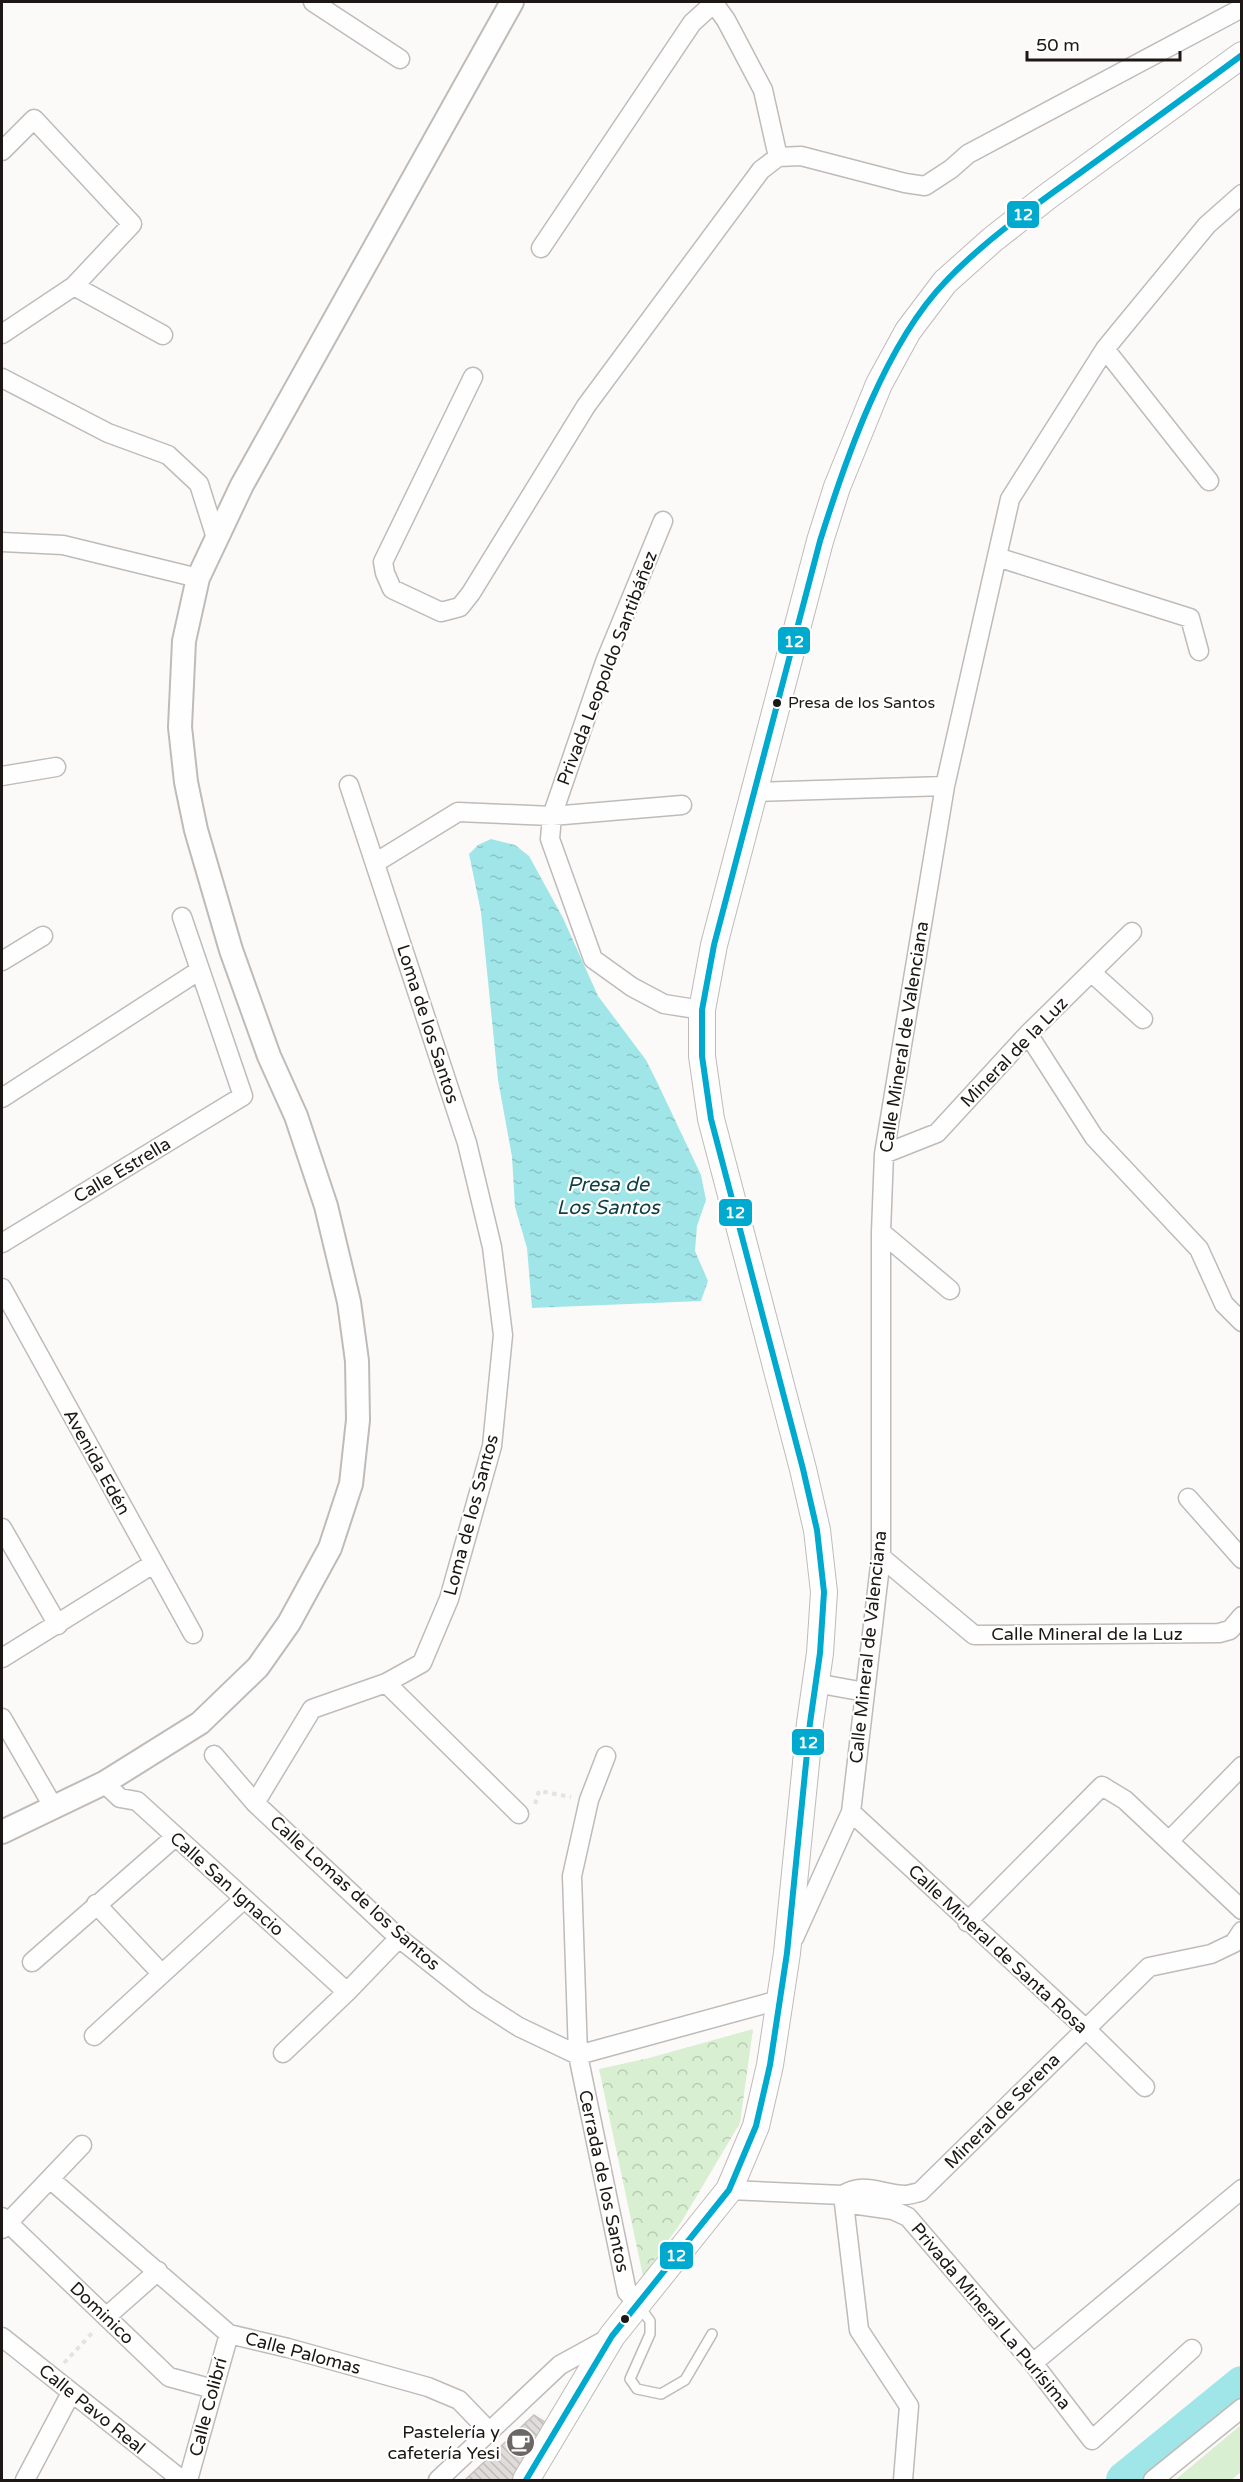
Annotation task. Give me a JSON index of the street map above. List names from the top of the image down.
{
  "streets": {
    "street": [
      "Privada Leopoldo Santibáñez",
      "Loma de los Santos",
      "Calle Mineral de Valenciana",
      "Mineral de la Luz",
      "Calle Estrella",
      "Avenida Edén",
      "Calle Mineral de la Luz",
      "Calle San Ignacio",
      "Calle Lomas de los Santos",
      "Calle Mineral de Santa Rosa",
      "Mineral de Serena",
      "Cerrada de los Santos",
      "Dominico",
      "Privada Mineral La Purísima",
      "Calle Palomas",
      "Calle Colibrí",
      "Calle Pavo Real"
    ]
  },
  "crossings": [
    ["Loma de los Santos", "Calle Lomas de los Santos"],
    ["Calle Mineral de Valenciana", "Mineral de la Luz"],
    ["Calle Mineral de Valenciana", "Calle Mineral de la Luz"],
    ["Calle Mineral de Valenciana", "Calle Mineral de Santa Rosa"],
    ["Calle Lomas de los Santos", "Cerrada de los Santos"],
    ["Calle Mineral de Santa Rosa", "Mineral de Serena"],
    ["Mineral de Serena", "Privada Mineral La Purísima"],
    ["Dominico", "Calle Colibrí"],
    ["Calle Palomas", "Calle Colibrí"]
  ],
  "water": ["Presa de Los Santos"],
  "places": {
    "other": ["Presa de los Santos"],
    "cafe": ["Pastelería y cafetería Yesi"]
  },
  "lines": ["transit line 12"],
  "scale_bar": "50 m"
}
